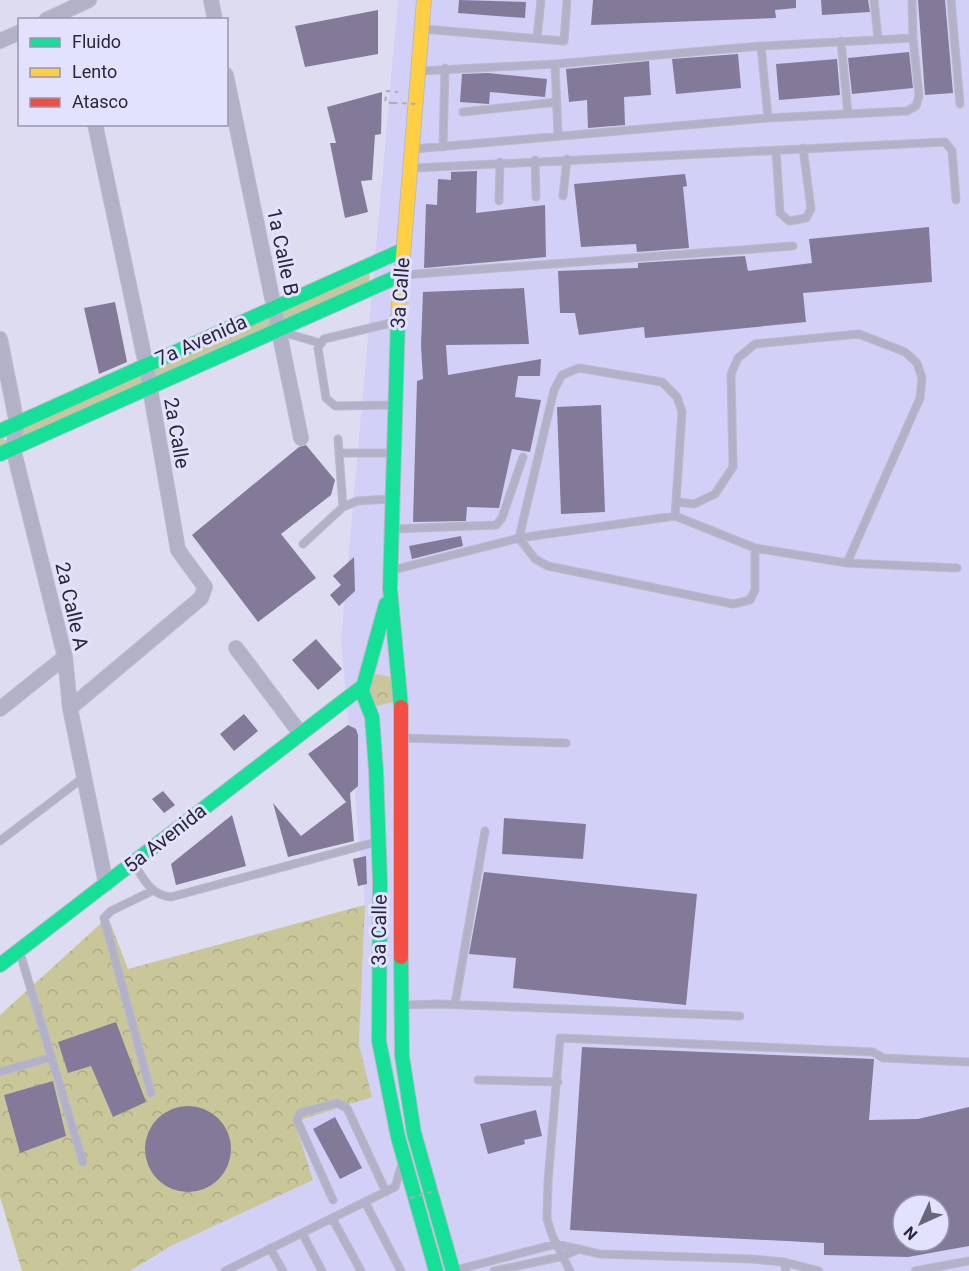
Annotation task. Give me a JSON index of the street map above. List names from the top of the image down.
{
  "streets": {
    "main road": ["3a Calle", "7a Avenida", "5a Avenida"],
    "street": ["1a Calle B", "2a Calle", "2a Calle A"]
  },
  "crossings": [
    ["1a Calle B", "7a Avenida"],
    ["3a Calle", "7a Avenida"],
    ["3a Calle", "5a Avenida"],
    ["7a Avenida", "2a Calle"],
    ["7a Avenida", "2a Calle A"],
    ["2a Calle", "2a Calle A"],
    ["2a Calle A", "5a Avenida"]
  ],
  "legend": ["Fluido", "Lento", "Atasco"],
  "north": "bottom left"
}
